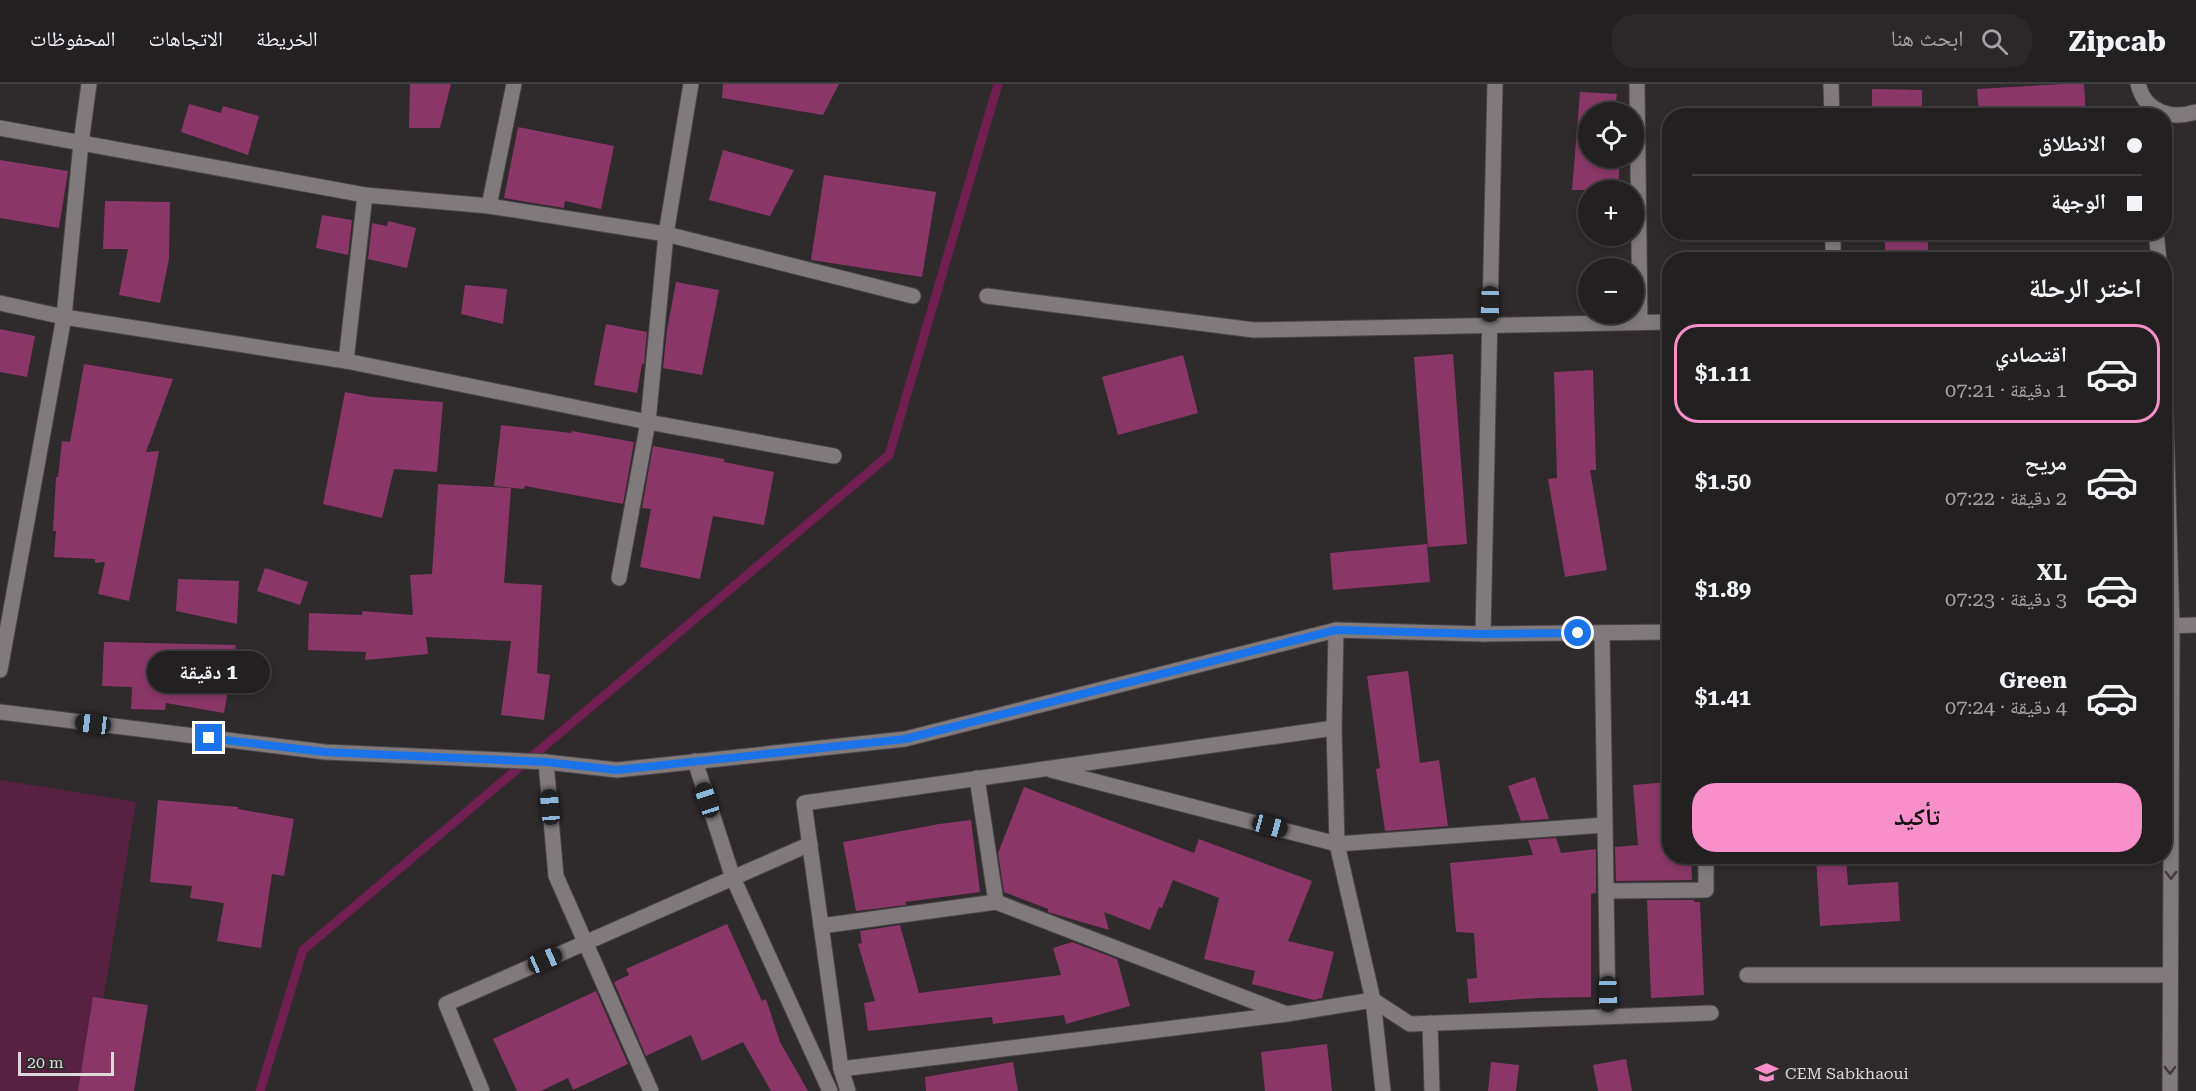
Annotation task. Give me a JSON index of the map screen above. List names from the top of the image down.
{
  "places": {
    "school or university": ["CEM Sabkhaoui"]
  },
  "scale_bar": "20 m",
  "page": {
    "header": "Zipcab",
    "search": "ابحث هنا",
    "nav": ["الخريطة", "الاتجاهات", "المحفوظات"],
    "map_buttons": ["+", "−"],
    "banner": ["الانطلاق", "الوجهة"],
    "heading": "اختر الرحلة",
    "list": [
      {
        "name": "اقتصادي",
        "note": "1 دقيقة · 07:21",
        "value": "$1.11"
      },
      {
        "name": "مريح",
        "note": "2 دقيقة · 07:22",
        "value": "$1.50"
      },
      {
        "name": "XL",
        "note": "3 دقيقة · 07:23",
        "value": "$1.89"
      },
      {
        "name": "Green",
        "note": "4 دقيقة · 07:24",
        "value": "$1.41"
      }
    ],
    "bubble": "1 دقيقة",
    "buttons": "تأكيد",
    "scale": "20 m"
  }
}
